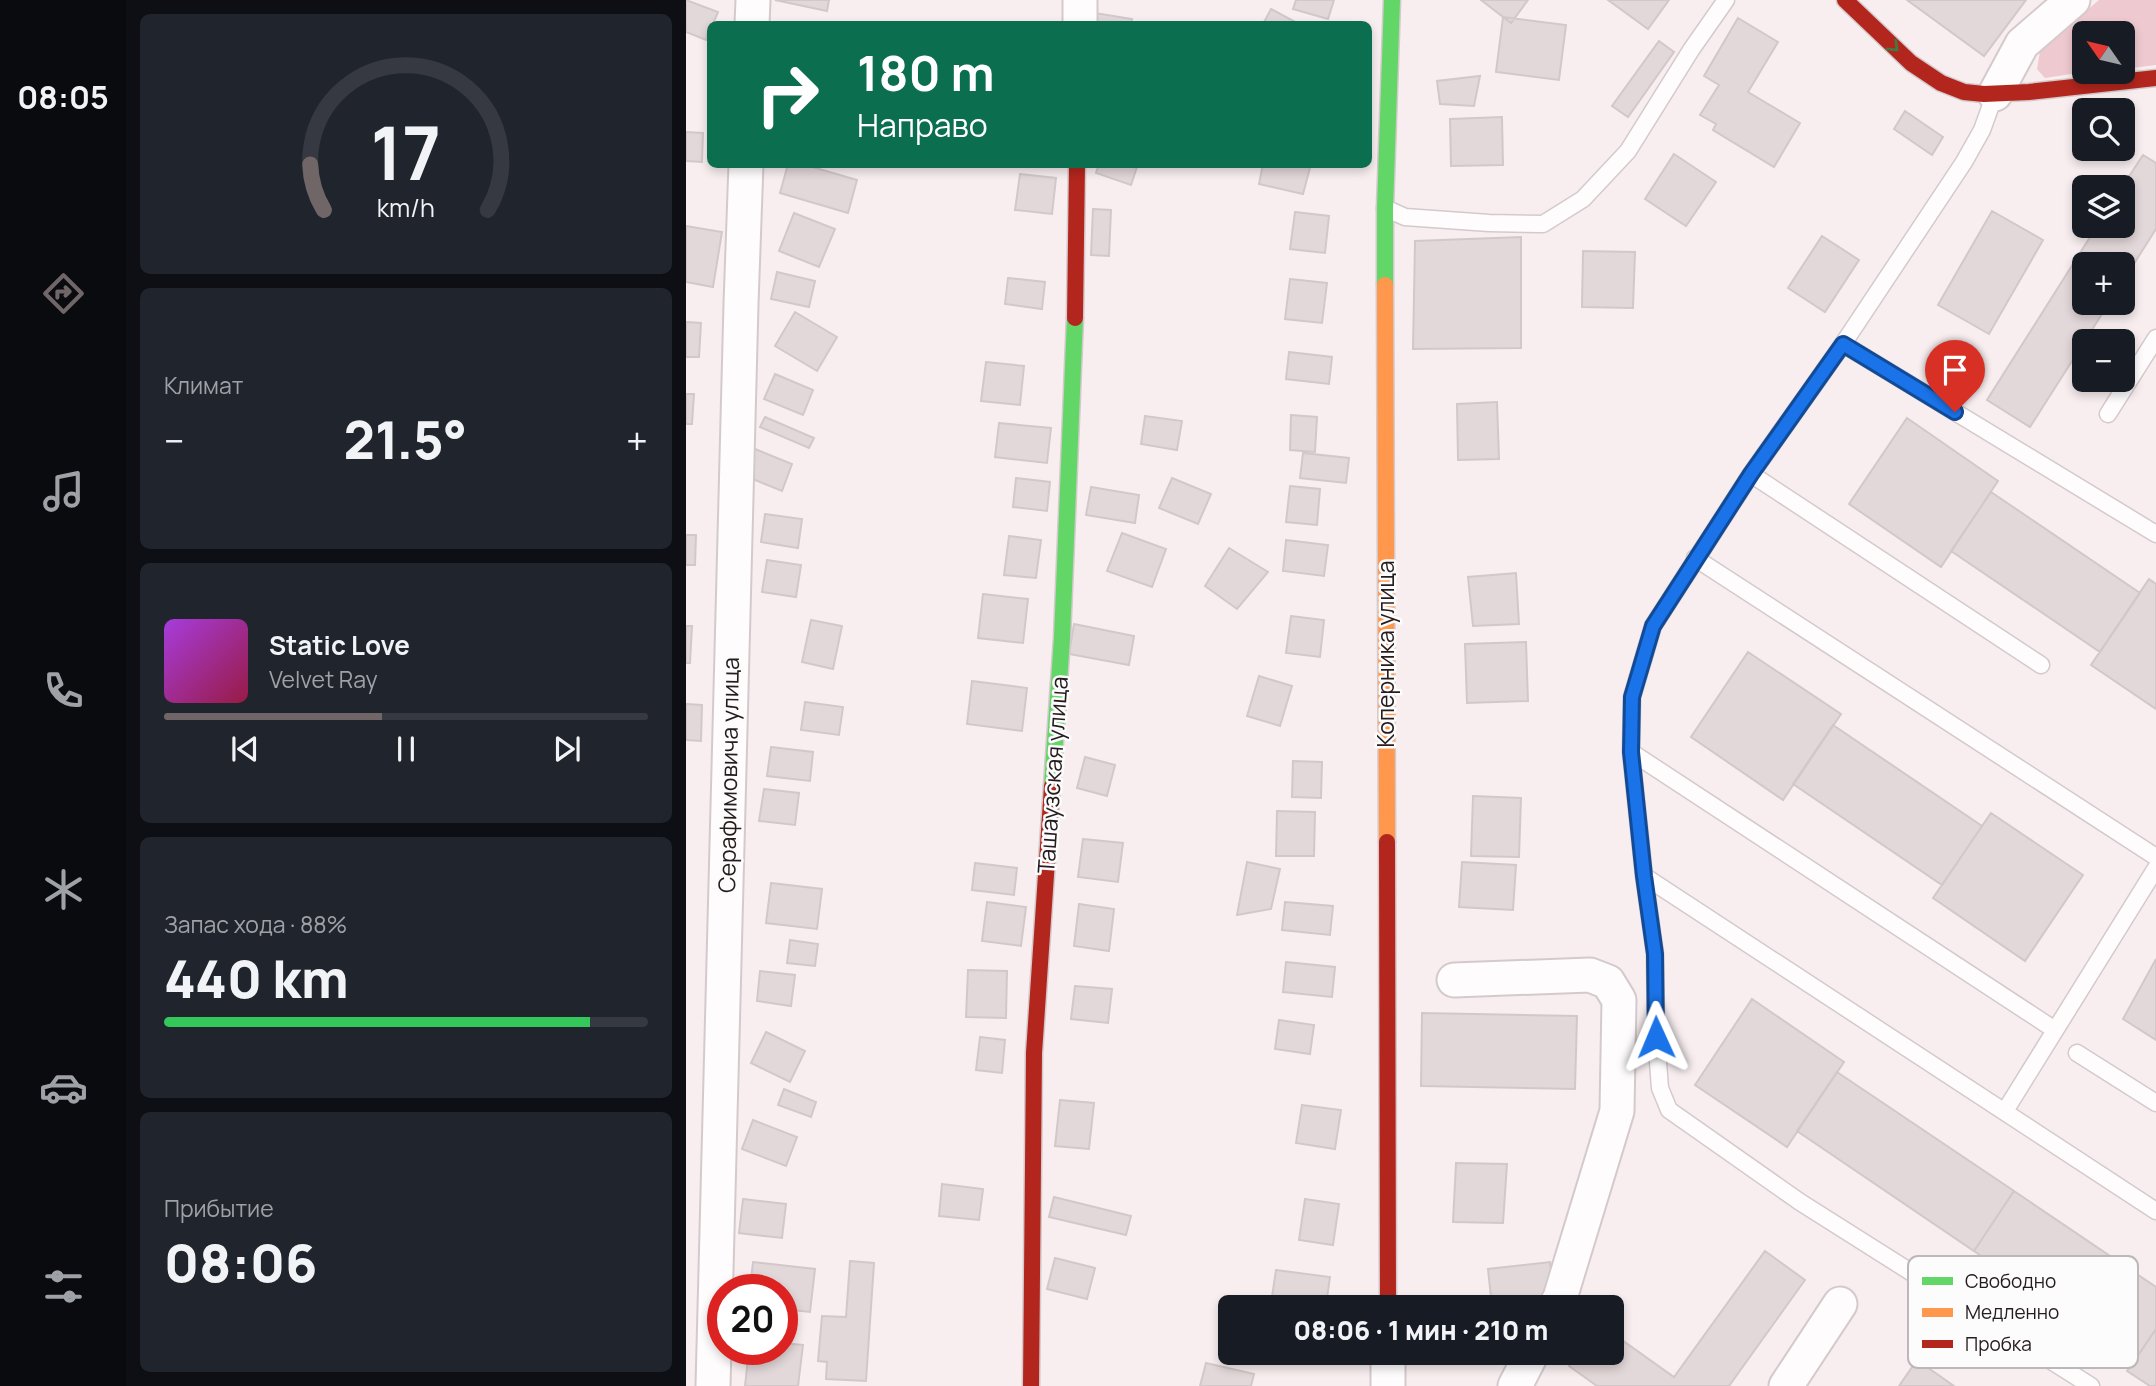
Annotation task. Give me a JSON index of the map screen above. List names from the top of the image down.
{
  "streets": {
    "street": ["Коперника улица", "Серафимовича улица", "Ташаузская улица"]
  },
  "legend": ["Свободно", "Медленно", "Пробка"],
  "north": "top left",
  "page": {
    "tabs": "08:05",
    "map_buttons": ["+", "−"],
    "turn": ["180 m", "Направо"],
    "tile": [
      "Климат",
      ["Запас хода · 88%", "440 km"],
      ["Прибытие", "08:06"]
    ],
    "heat": ["−", "21.5°", "+"],
    "song": ["Static Love", "Velvet Ray"],
    "limit": "20",
    "trip": "08:06 · 1 мин · 210 m",
    "gauge": ["17", "km/h"]
  }
}
